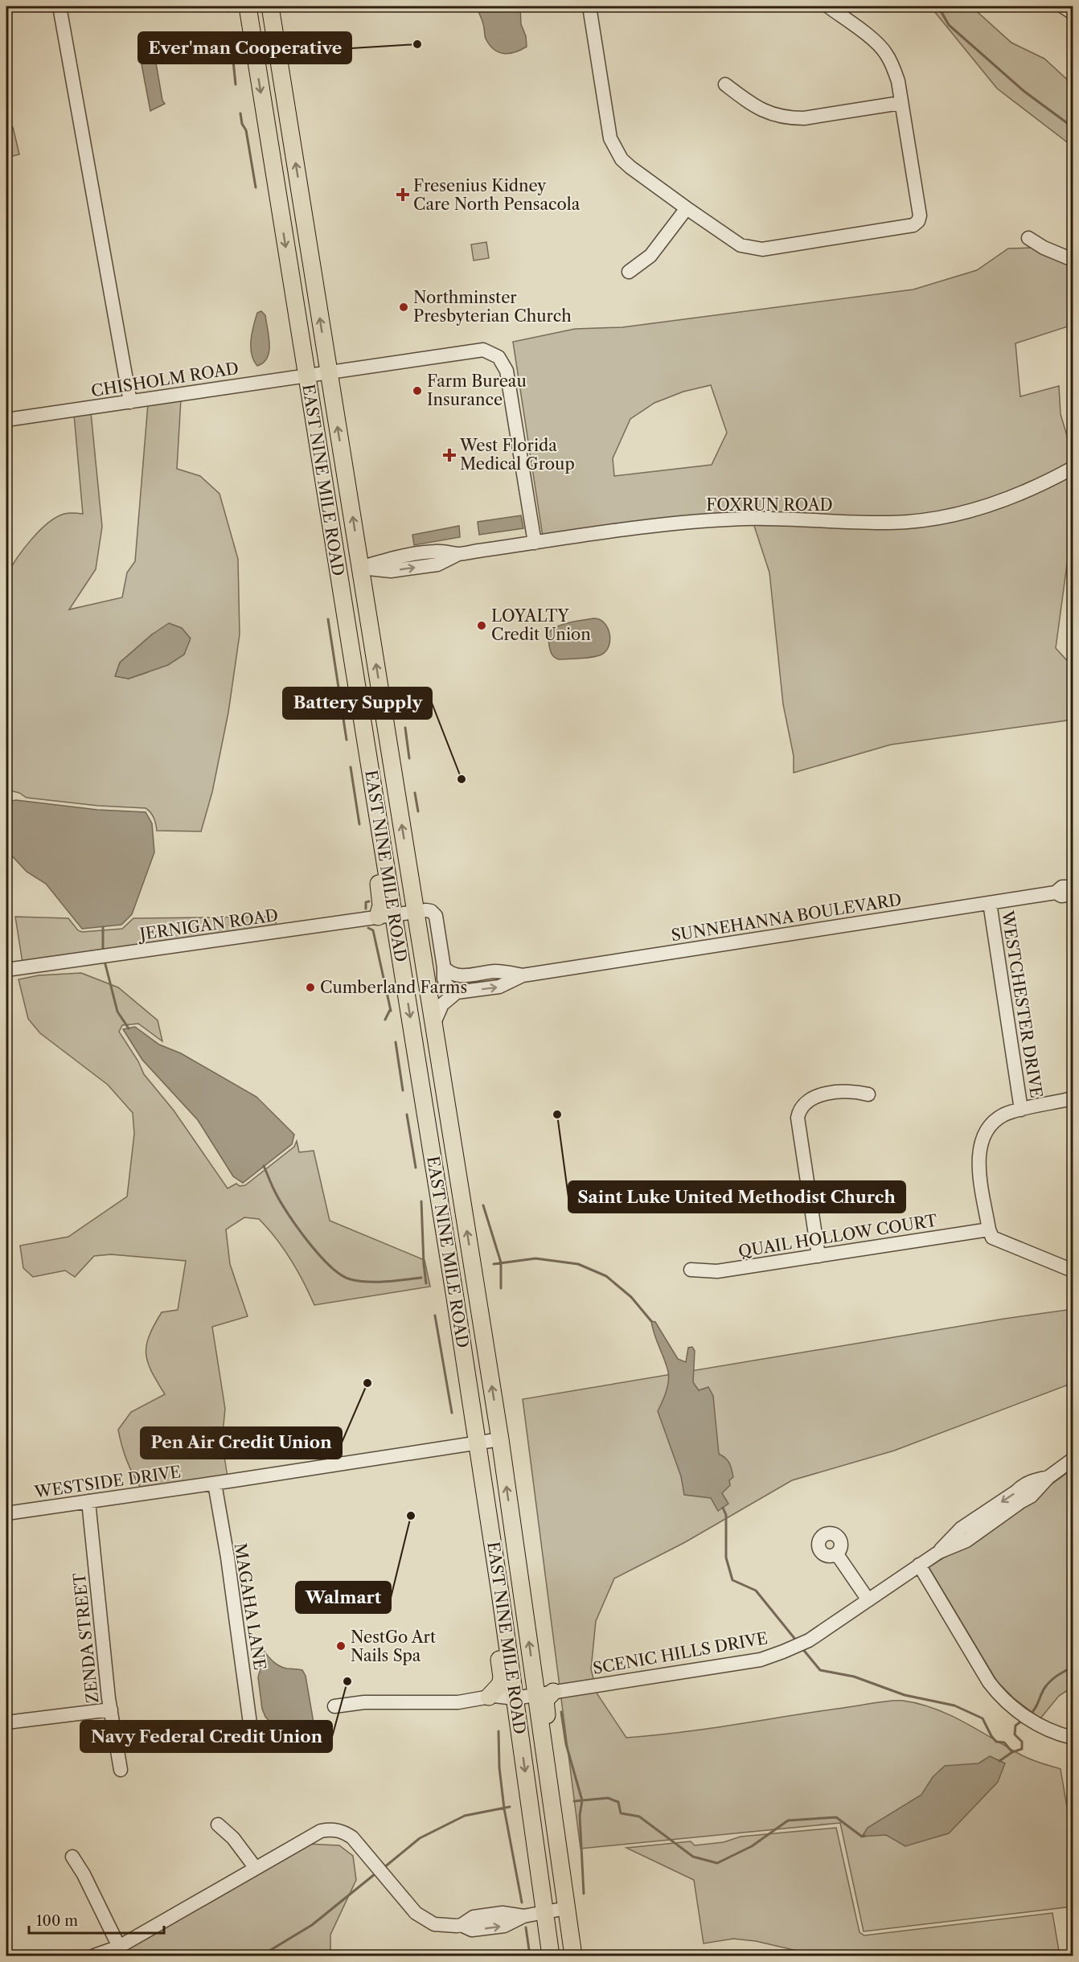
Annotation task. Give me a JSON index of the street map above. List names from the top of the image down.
{
  "streets": {
    "main road": ["EAST NINE MILE ROAD"],
    "street": [
      "CHISHOLM ROAD",
      "FOXRUN ROAD",
      "SUNNEHANNA BOULEVARD",
      "JERNIGAN ROAD",
      "WESTCHESTER DRIVE",
      "QUAIL HOLLOW COURT",
      "WESTSIDE DRIVE",
      "MAGAHA LANE",
      "ZENDA STREET",
      "SCENIC HILLS DRIVE"
    ]
  },
  "crossings": [
    ["CHISHOLM ROAD", "EAST NINE MILE ROAD"],
    ["CHISHOLM ROAD", "FOXRUN ROAD"],
    ["EAST NINE MILE ROAD", "FOXRUN ROAD"],
    ["EAST NINE MILE ROAD", "JERNIGAN ROAD"],
    ["EAST NINE MILE ROAD", "WESTSIDE DRIVE"],
    ["EAST NINE MILE ROAD", "SCENIC HILLS DRIVE"],
    ["SUNNEHANNA BOULEVARD", "WESTCHESTER DRIVE"],
    ["WESTSIDE DRIVE", "MAGAHA LANE"],
    ["WESTSIDE DRIVE", "ZENDA STREET"]
  ],
  "places": {
    "other": [
      "Ever'man Cooperative",
      "Northminster Presbyterian Church",
      "Farm Bureau Insurance",
      "LOYALTY Credit Union",
      "Battery Supply",
      "Cumberland Farms",
      "Saint Luke United Methodist Church",
      "Pen Air Credit Union",
      "Walmart",
      "NestGo Art Nails Spa",
      "Navy Federal Credit Union"
    ],
    "health": ["Fresenius Kidney Care North Pensacola", "West Florida Medical Group"]
  },
  "scale_bar": "100 m"
}
